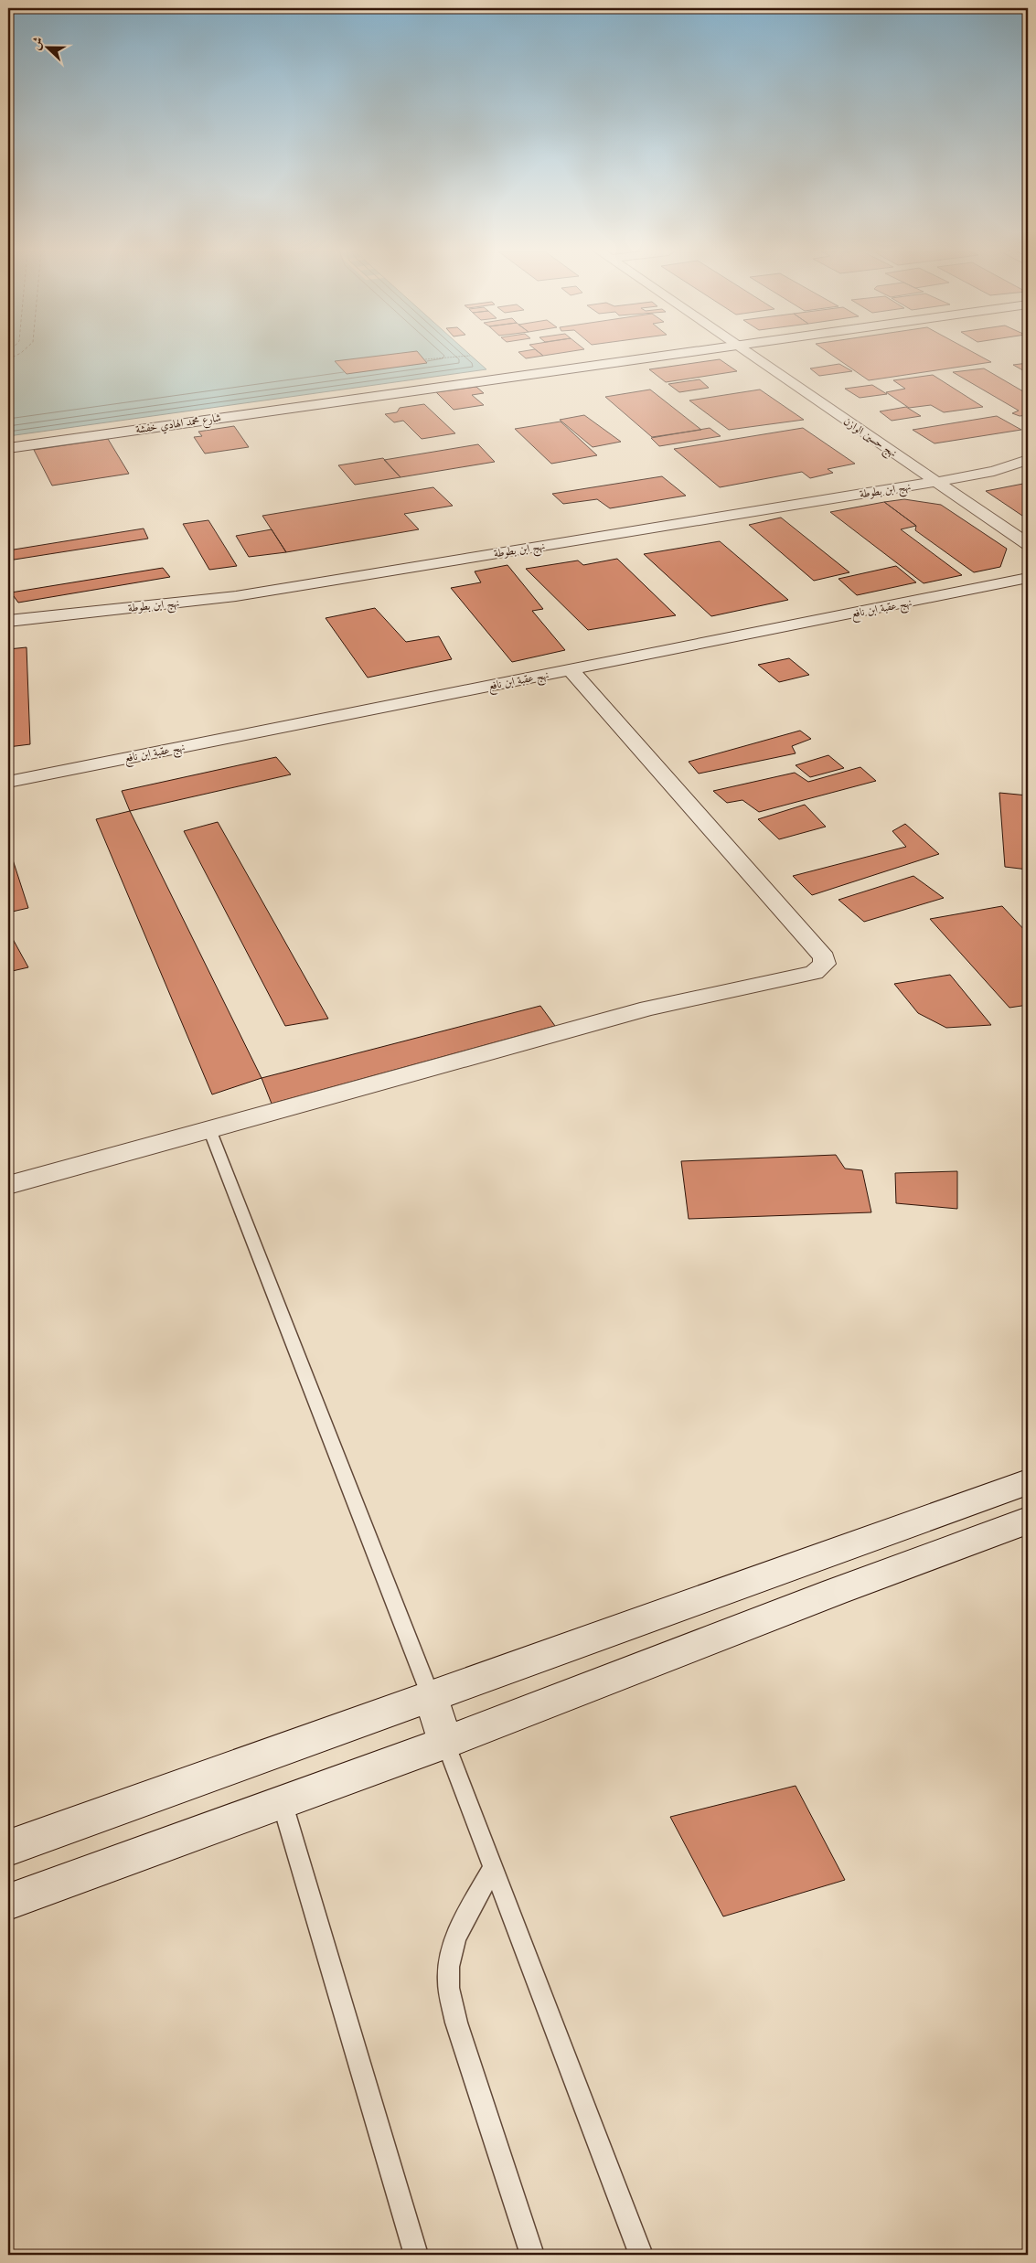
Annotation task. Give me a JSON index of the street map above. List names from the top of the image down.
{
  "streets": {
    "street": [
      "شارع محمد الهادي خفشة",
      "نهج حسين الوازن",
      "نهج ابن بطوطة",
      "نهج عقبة ابن نافع"
    ]
  },
  "crossings": [
    ["نهج حسين الوازن", "نهج ابن بطوطة"]
  ],
  "north": "left"
}
